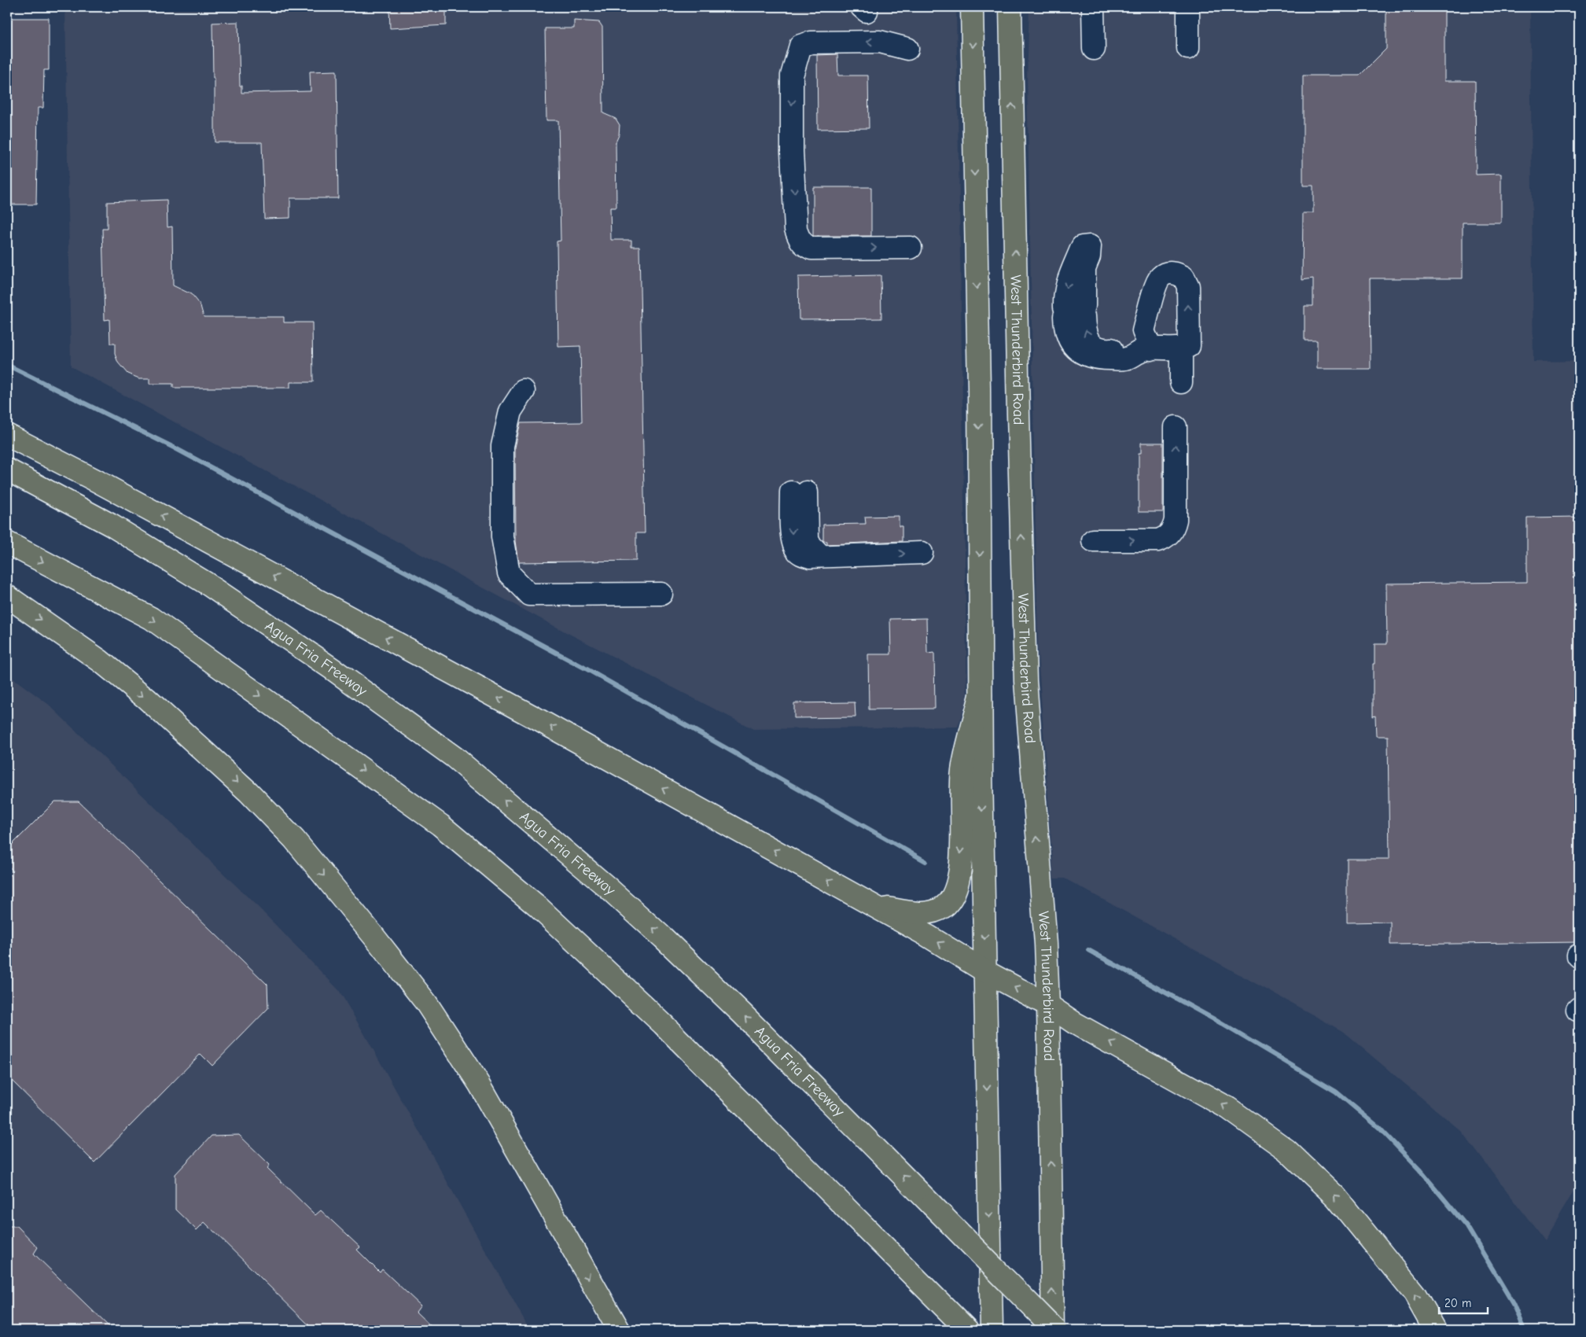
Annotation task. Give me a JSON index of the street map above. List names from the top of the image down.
{
  "streets": {
    "main road": ["West Thunderbird Road", "Agua Fria Freeway"]
  },
  "crossings": [
    ["West Thunderbird Road", "Agua Fria Freeway"]
  ],
  "scale_bar": "20 m"
}
